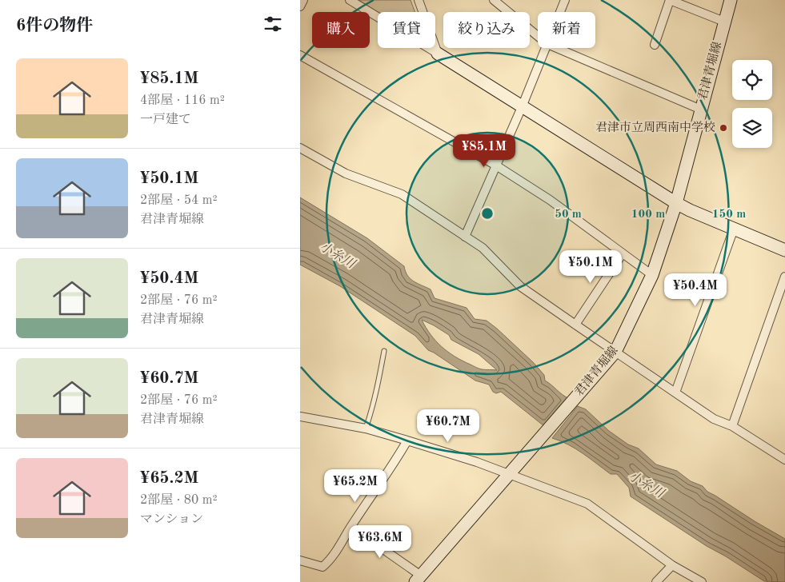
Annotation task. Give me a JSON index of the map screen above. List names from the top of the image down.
{
  "streets": {
    "main road": ["君津青堀線"]
  },
  "water": ["小糸川"],
  "places": ["君津市立周西南中学校"],
  "page": {
    "heading": "6件の物件",
    "chip": [
      "購入",
      "賃貸",
      "絞り込み",
      "新着"
    ],
    "list": [
      {
        "name": "¥85.1M",
        "note": "4部屋 · 116 m² · 一戸建て"
      },
      {
        "name": "¥50.1M",
        "note": "2部屋 · 54 m² · 君津青堀線"
      },
      {
        "name": "¥50.4M",
        "note": "2部屋 · 76 m² · 君津青堀線"
      },
      {
        "name": "¥60.7M",
        "note": "2部屋 · 76 m² · 君津青堀線"
      },
      {
        "name": "¥65.2M",
        "note": "2部屋 · 80 m² · マンション"
      }
    ],
    "price": [
      "¥85.1M",
      "¥50.1M",
      "¥50.4M",
      "¥60.7M",
      "¥65.2M",
      "¥63.6M"
    ]
  },
  "rings": ["50 m", "100 m", "150 m"]
}
